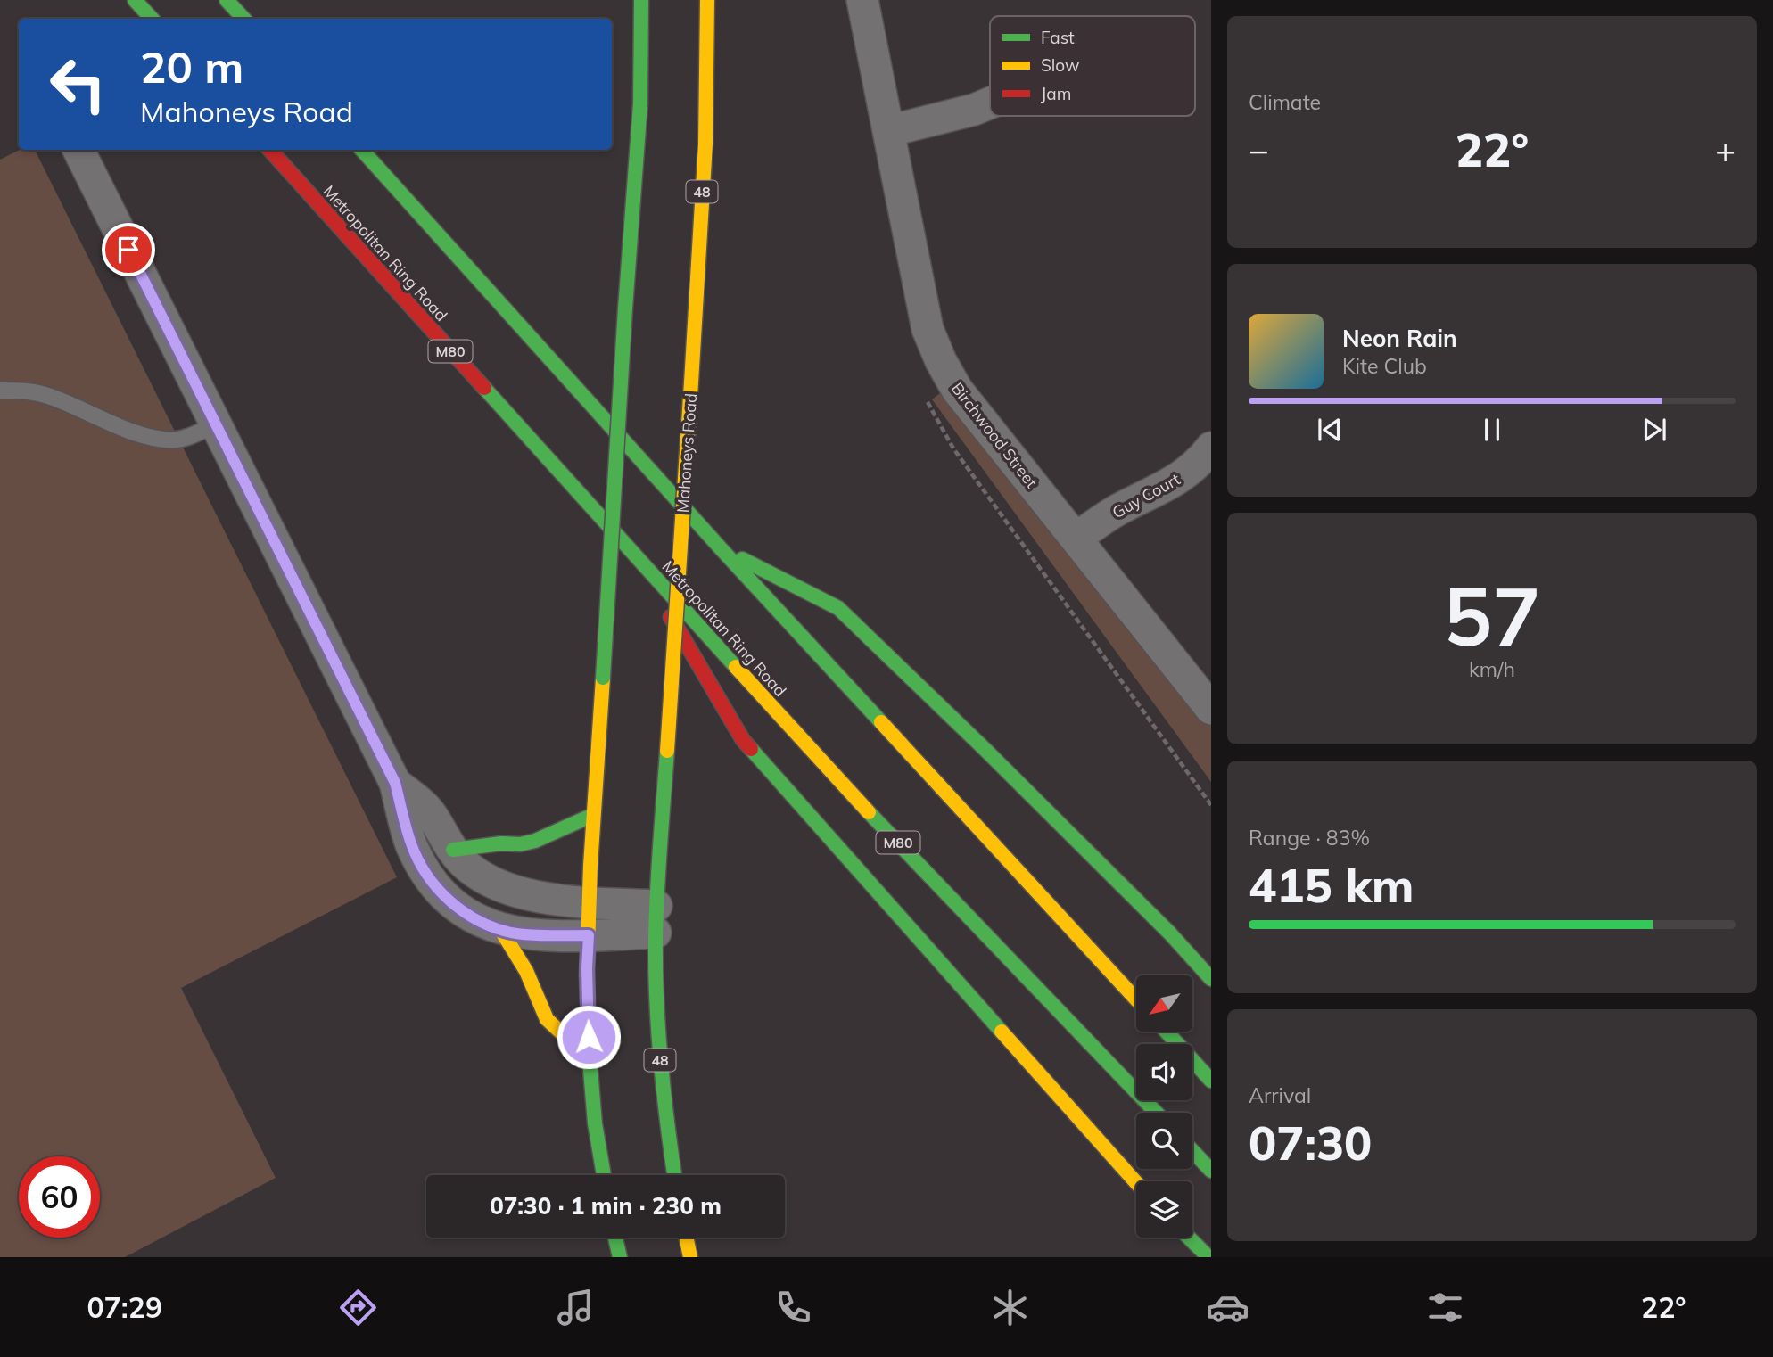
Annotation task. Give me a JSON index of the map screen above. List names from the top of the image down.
{
  "streets": {
    "main road": [
      "48",
      "Metropolitan Ring Road",
      "M80",
      "Mahoneys Road"
    ],
    "street": ["Birchwood Street", "Guy Court"]
  },
  "crossings": [
    ["Birchwood Street", "Guy Court"]
  ],
  "legend": ["Fast", "Slow", "Jam"],
  "north": "bottom left",
  "page": {
    "tile": [
      "Climate",
      ["57", "km/h"],
      ["Range · 83%", "415 km"],
      ["Arrival", "07:30"]
    ],
    "turn": ["20 m", "Mahoneys Road"],
    "heat": ["−", "22°", "+"],
    "song": ["Neon Rain", "Kite Club"],
    "limit": "60",
    "trip": "07:30 · 1 min · 230 m",
    "tabs": ["07:29", "22°"]
  }
}
